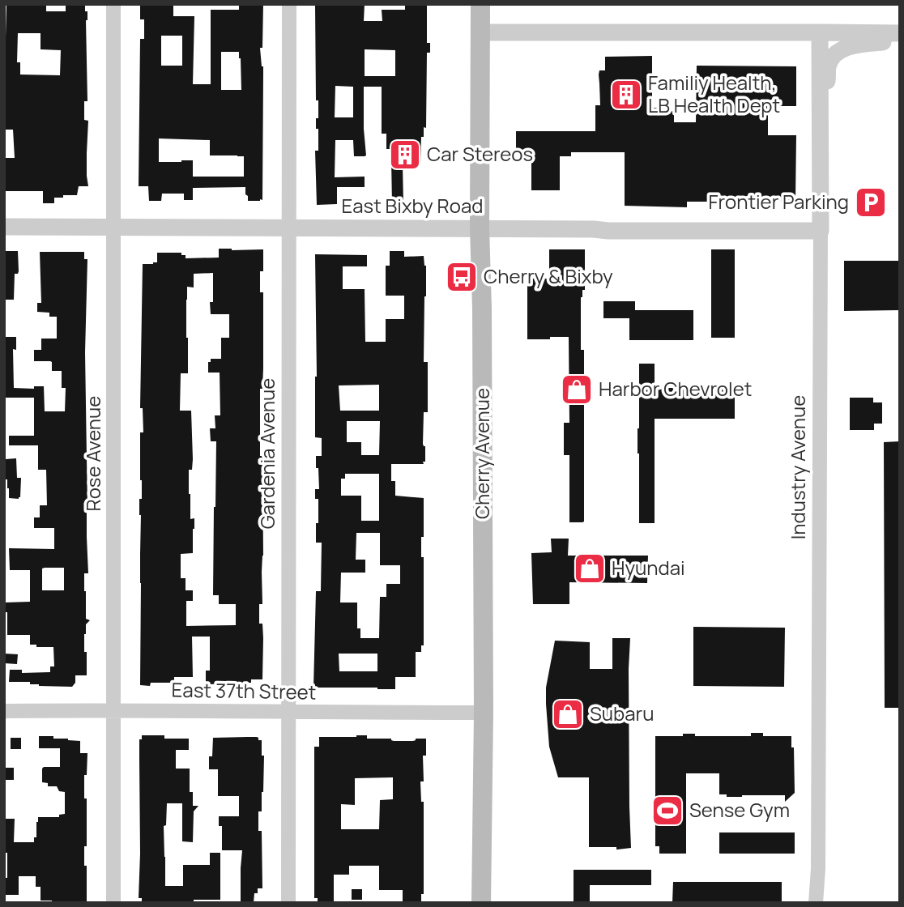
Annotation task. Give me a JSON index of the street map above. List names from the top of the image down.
{
  "streets": {
    "main road": ["Cherry Avenue"],
    "street": [
      "East Bixby Road",
      "Rose Avenue",
      "Gardenia Avenue",
      "Industry Avenue",
      "East 37th Street"
    ]
  },
  "crossings": [
    ["East Bixby Road", "Rose Avenue"],
    ["East Bixby Road", "Gardenia Avenue"],
    ["East Bixby Road", "Cherry Avenue"],
    ["East Bixby Road", "Industry Avenue"],
    ["Rose Avenue", "East 37th Street"],
    ["Gardenia Avenue", "East 37th Street"],
    ["Cherry Avenue", "East 37th Street"]
  ],
  "places": {
    "building": ["Familiy Health, LB Health Dept", "Car Stereos"],
    "parking": ["Frontier Parking"],
    "bus stop": ["Cherry & Bixby"],
    "shop": ["Harbor Chevrolet", "Hyundai", "Subaru"],
    "sports": ["Sense Gym"]
  }
}
